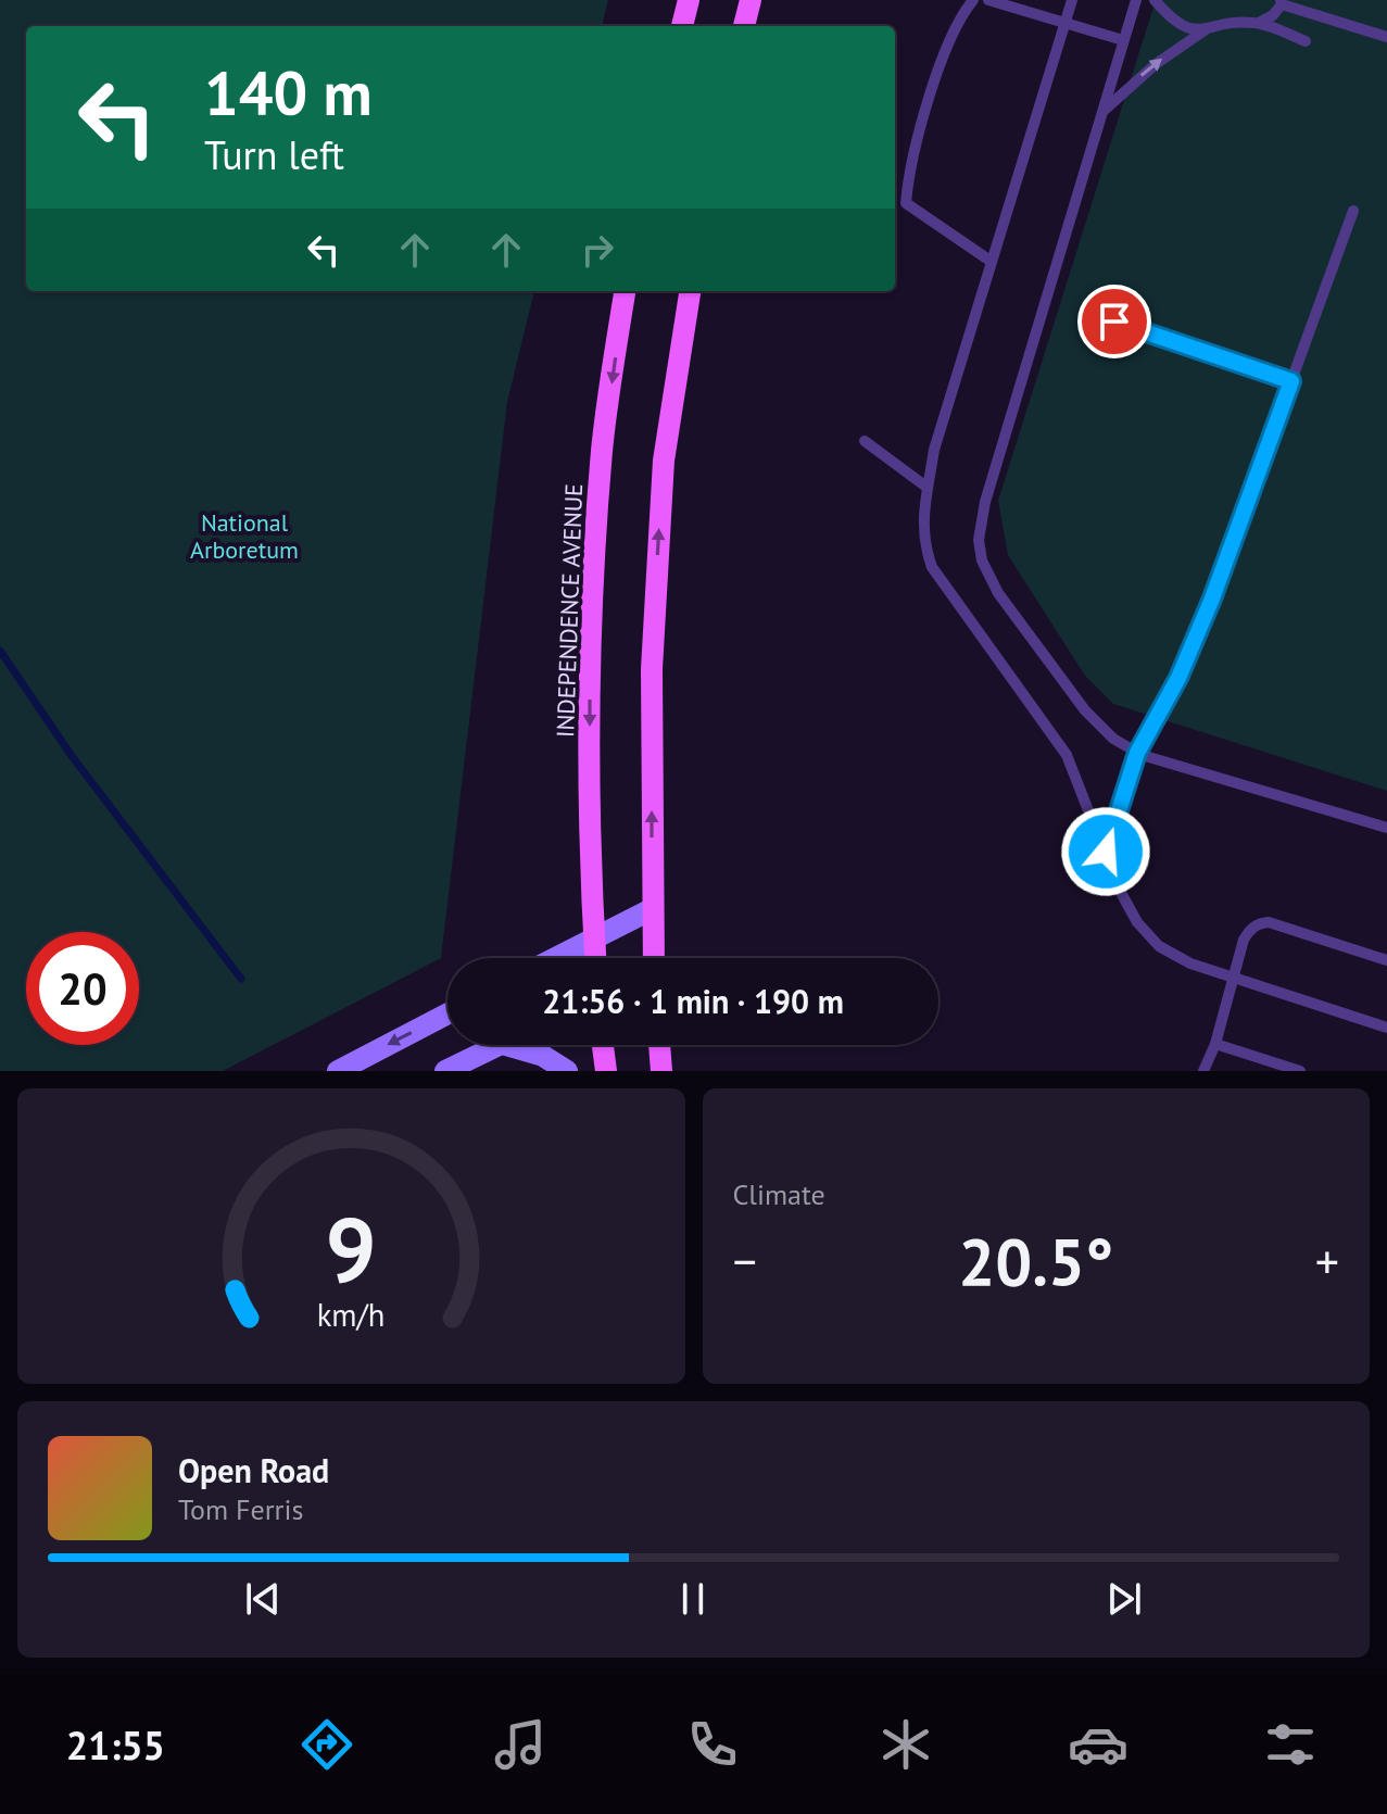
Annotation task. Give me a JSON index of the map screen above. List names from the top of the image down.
{
  "streets": {
    "main road": ["INDEPENDENCE AVENUE"]
  },
  "parks": ["National Arboretum"],
  "page": {
    "turn": ["140 m", "Turn left"],
    "limit": "20",
    "trip": "21:56 · 1 min · 190 m",
    "tile": "Climate",
    "heat": ["−", "20.5°", "+"],
    "song": ["Open Road", "Tom Ferris"],
    "tabs": "21:55",
    "gauge": ["9", "km/h"]
  }
}
